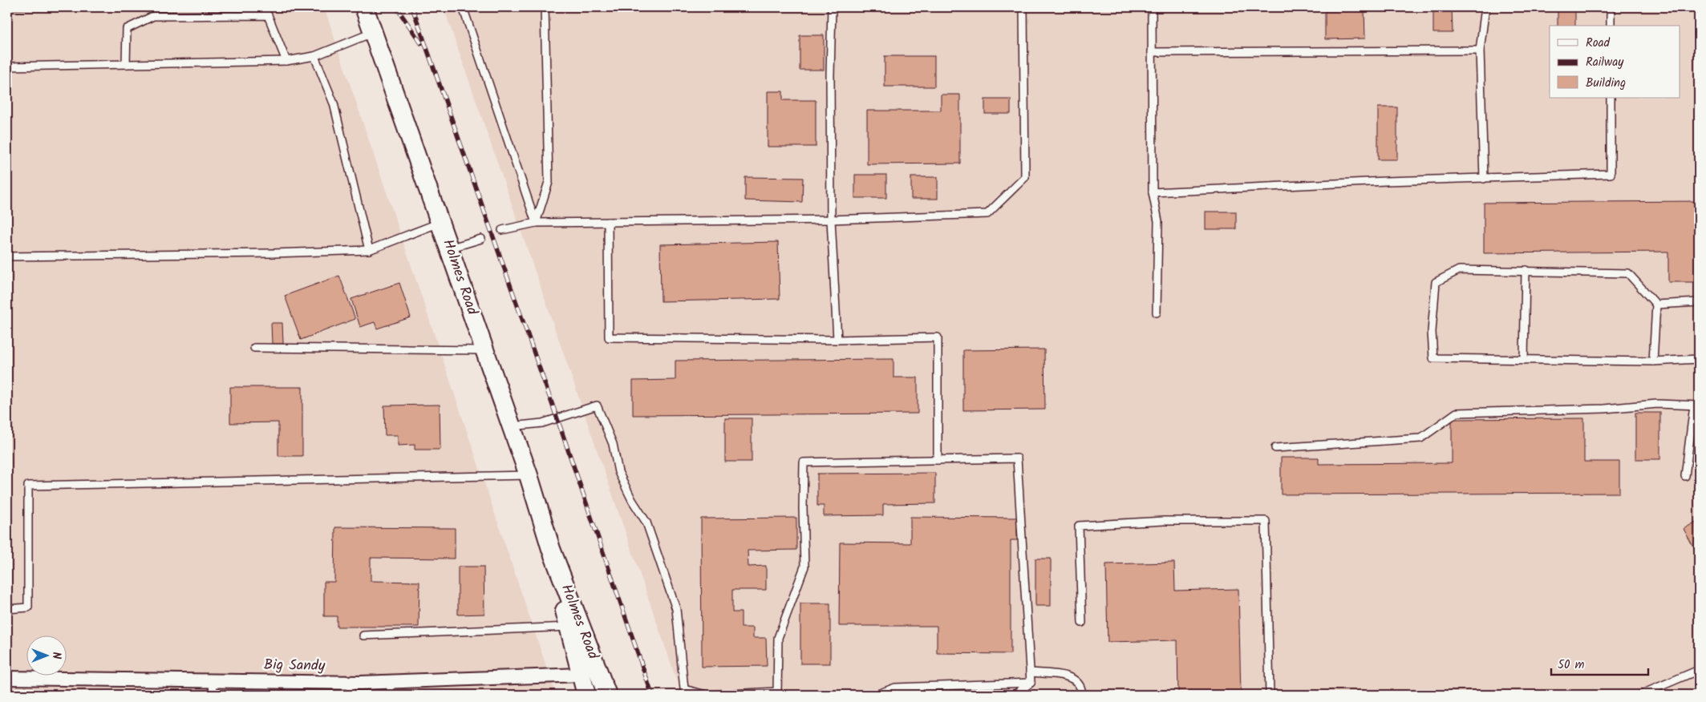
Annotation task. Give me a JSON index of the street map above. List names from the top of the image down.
{
  "streets": {
    "main road": ["Holmes Road"],
    "street": ["Big Sandy"]
  },
  "crossings": [
    ["Holmes Road", "Big Sandy"]
  ],
  "legend": ["Road", "Railway", "Building"],
  "scale_bar": "50 m",
  "north": "right"
}
